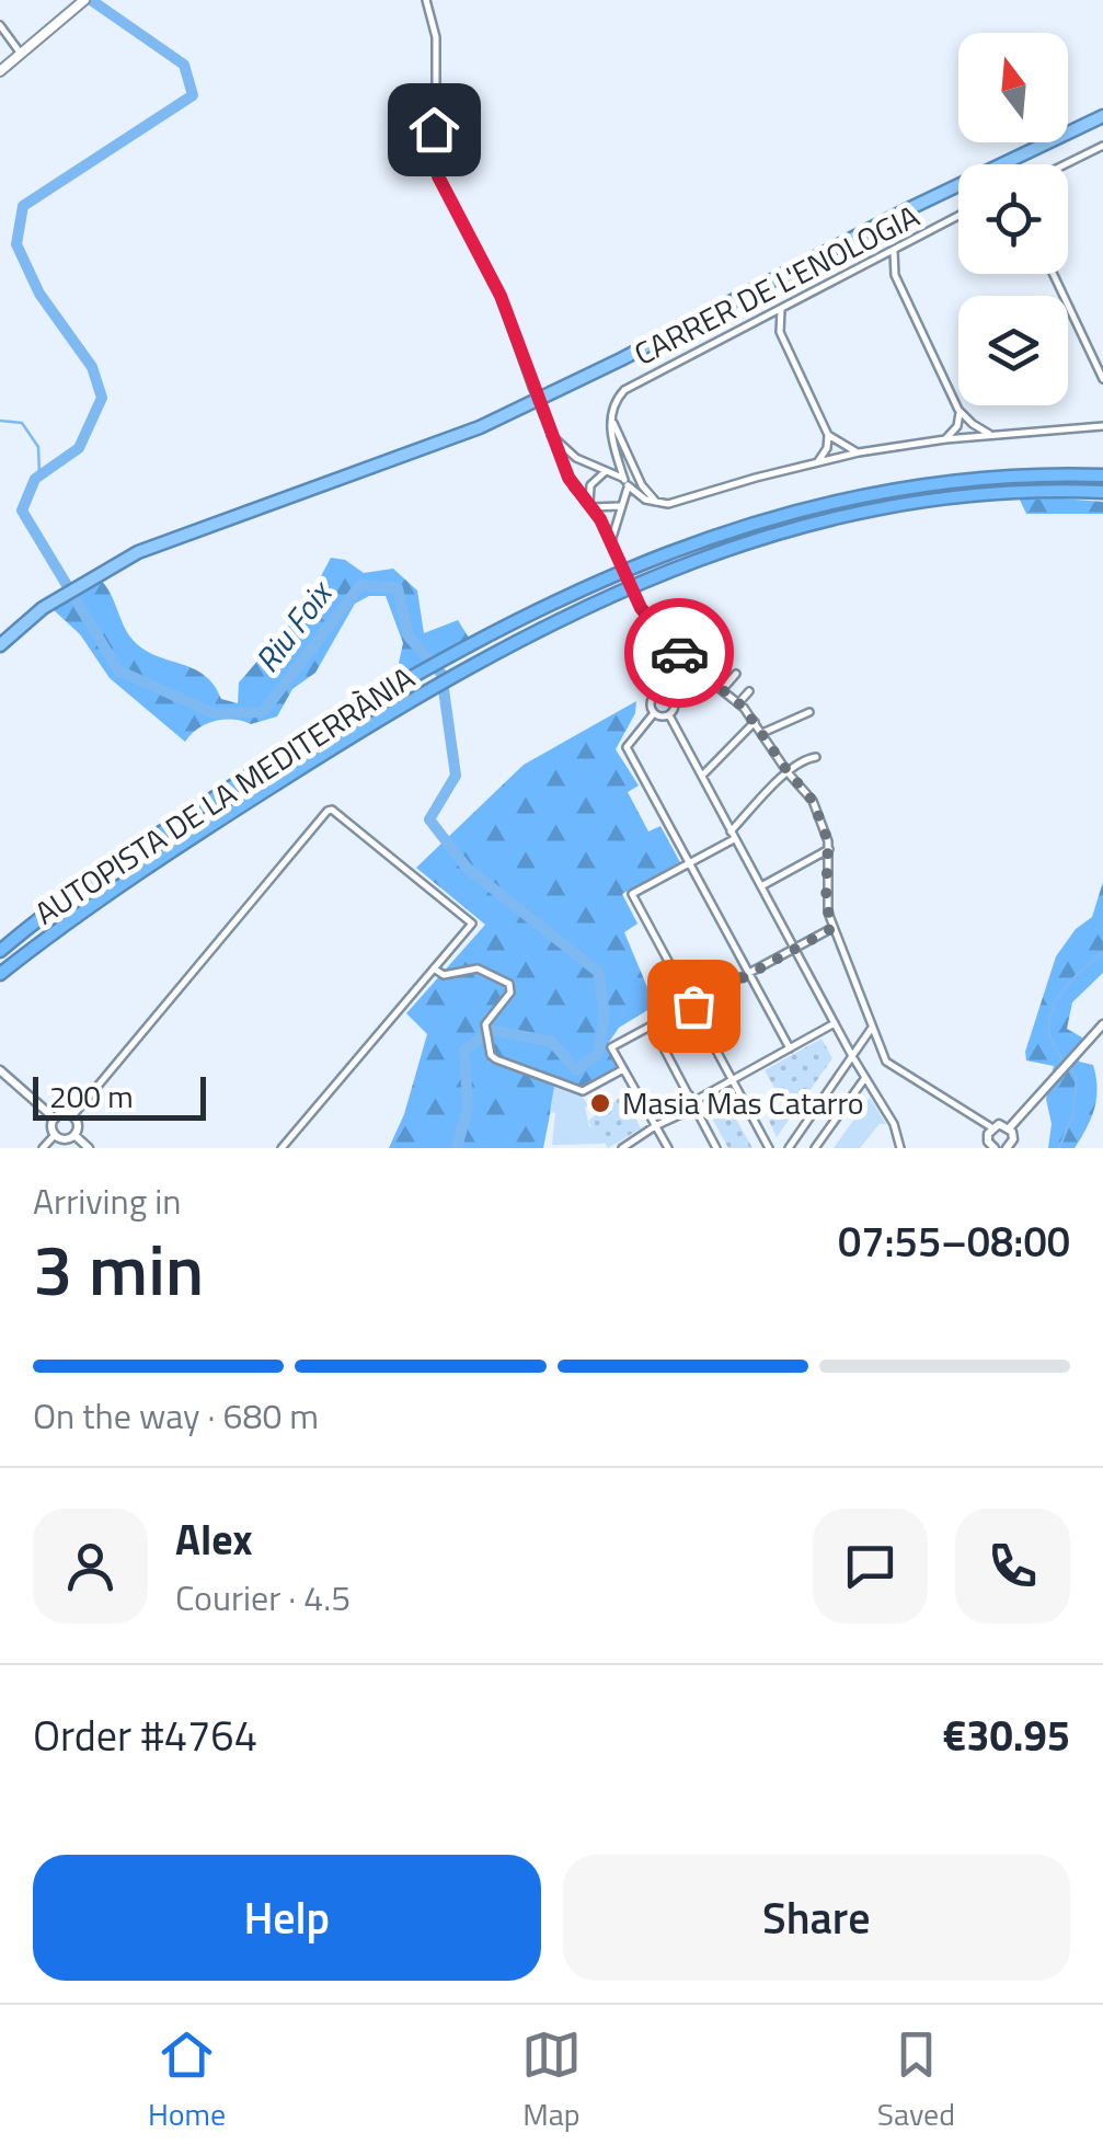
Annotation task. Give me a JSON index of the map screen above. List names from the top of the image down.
{
  "streets": {
    "highway": ["AUTOPISTA DE LA MEDITERRÀNIA"],
    "street": ["CARRER DE L'ENOLOGIA"]
  },
  "water": ["Riu Foix"],
  "places": ["Masia Mas Catarro"],
  "scale_bar": "200 m",
  "north": "top",
  "page": {
    "scale": "200 m",
    "heading": ["3 min", "Arriving in", "07:55–08:00"],
    "panel": [
      "Alex",
      "Courier · 4.5",
      "Order #4764",
      "€30.95"
    ],
    "bar": "On the way · 680 m",
    "buttons": ["Help", "Share"],
    "tabs": ["Home", "Map", "Saved"]
  }
}
